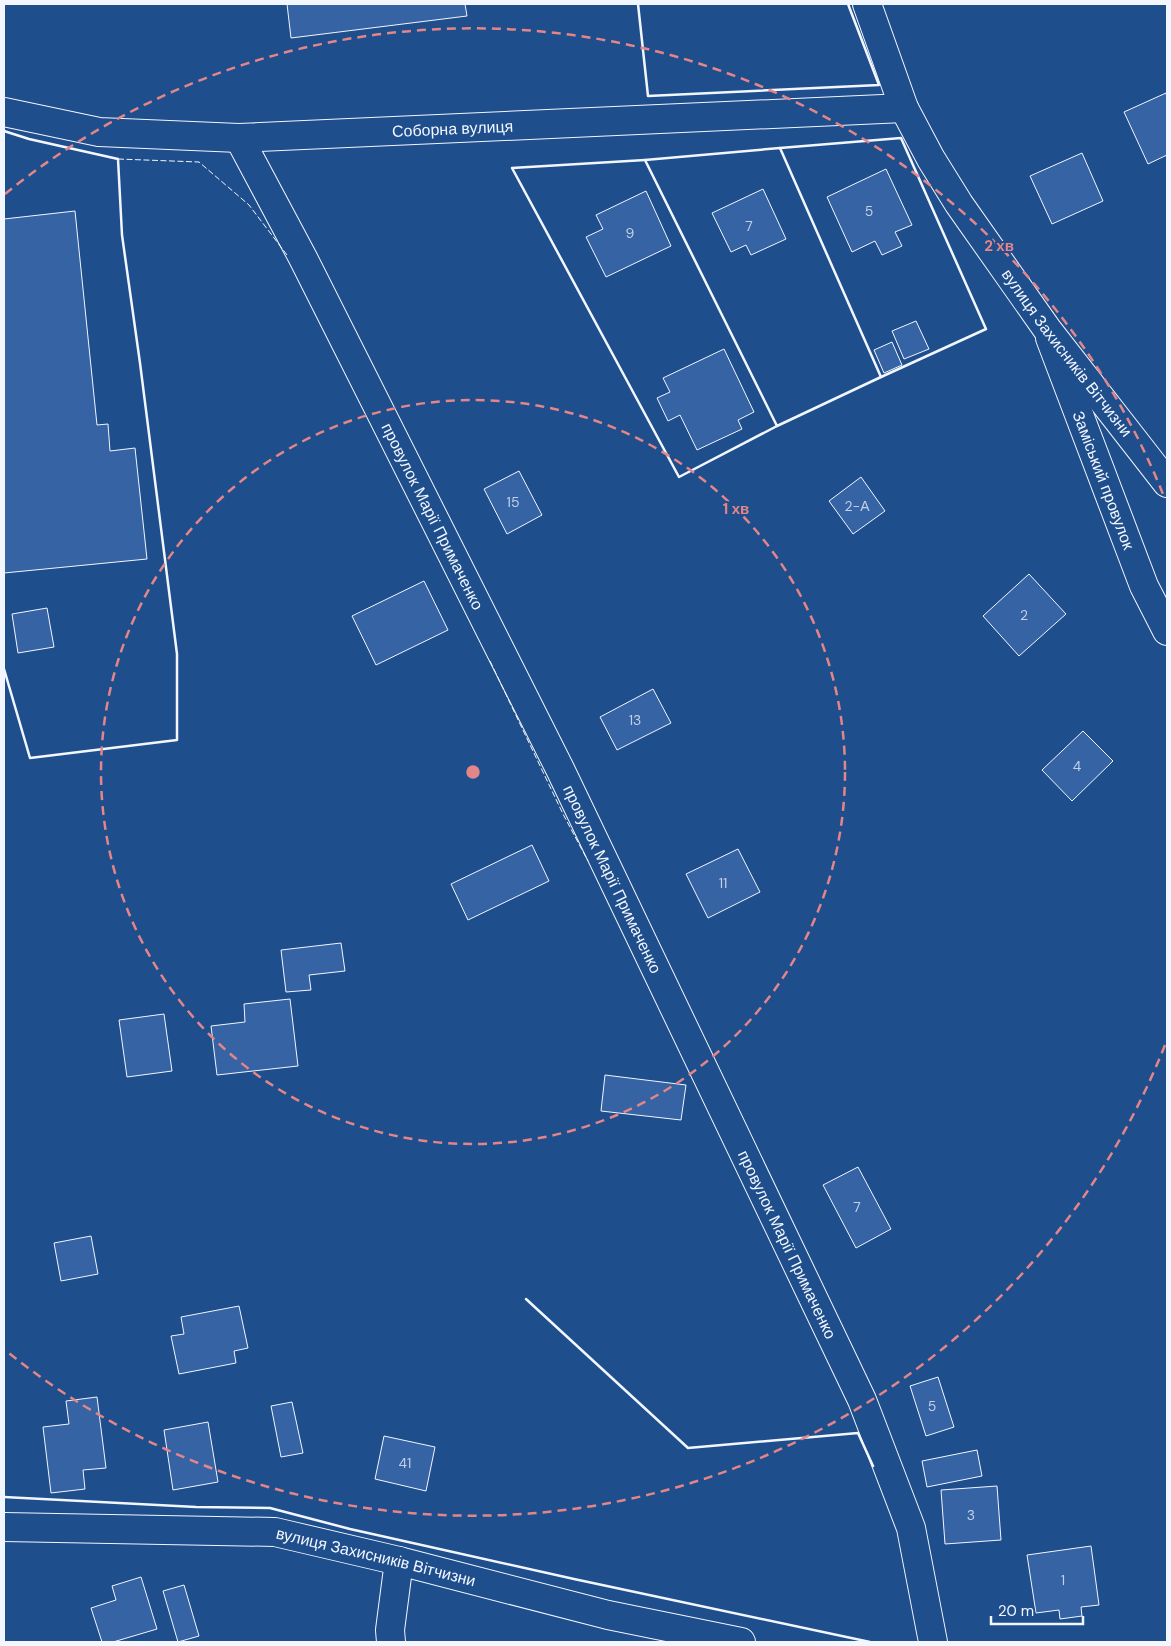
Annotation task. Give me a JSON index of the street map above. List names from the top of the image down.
{
  "streets": {
    "street": [
      "Соборна вулиця",
      "вулиця Захисників Вітчизни",
      "Заміський провулок",
      "провулок Марії Примаченко"
    ]
  },
  "crossings": [
    ["Соборна вулиця", "вулиця Захисників Вітчизни"],
    ["Соборна вулиця", "провулок Марії Примаченко"],
    ["вулиця Захисників Вітчизни", "Заміський провулок"]
  ],
  "house_numbers": [
    "5",
    "7",
    "9",
    "15",
    "2-А",
    "2",
    "13",
    "4",
    "11",
    "7",
    "5",
    "41",
    "3",
    "1"
  ],
  "scale_bar": "20 m",
  "rings": ["2 хв", "1 хв"]
}
